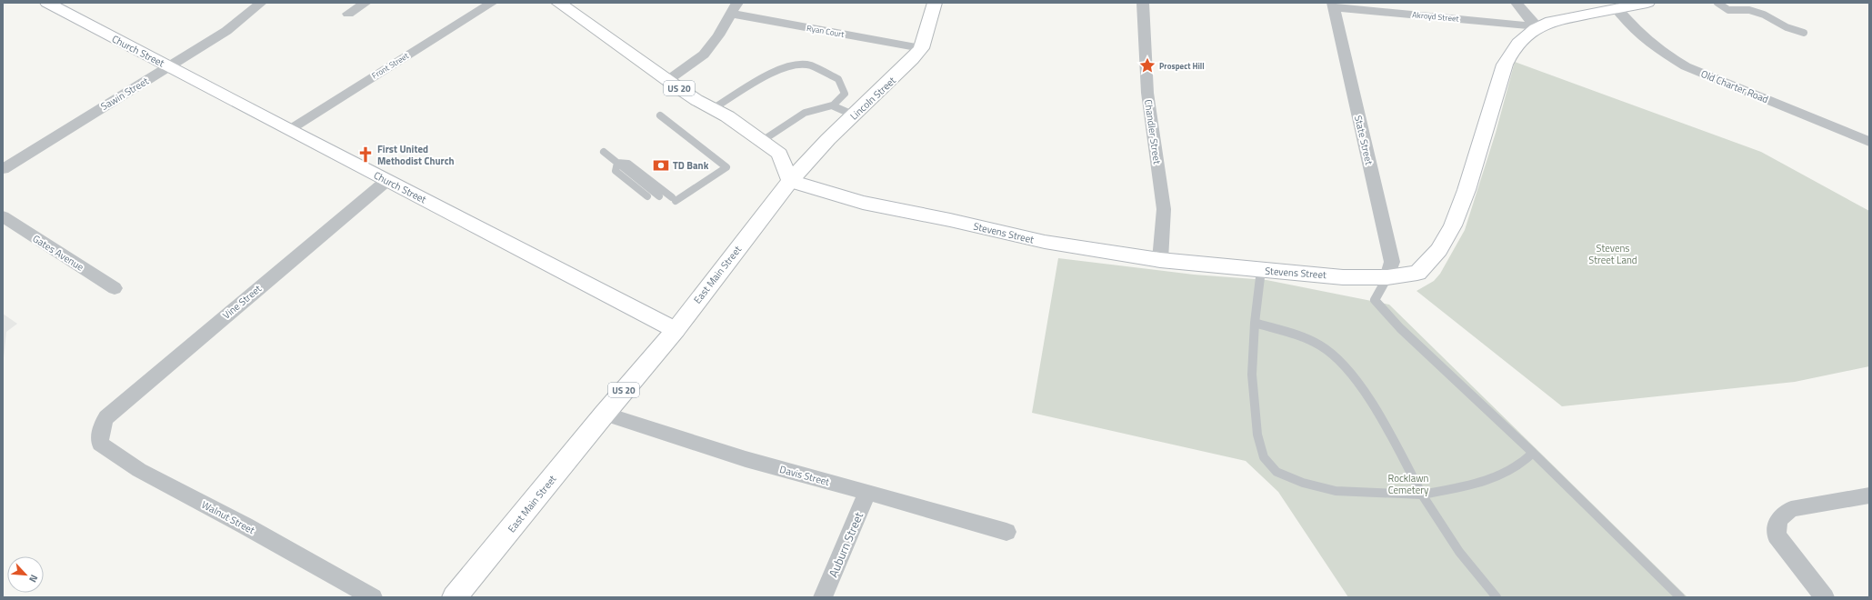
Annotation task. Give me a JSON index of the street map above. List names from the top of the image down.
{
  "streets": {
    "street": [
      "Akroyd Street",
      "Ryan Court",
      "Church Street",
      "Front Street",
      "Old Charter Road",
      "US 20",
      "Sawin Street",
      "Lincoln Street",
      "Chandler Street",
      "State Street",
      "Stevens Street",
      "Gates Avenue",
      "East Main Street",
      "Vine Street",
      "Davis Street",
      "Walnut Street",
      "Auburn Street"
    ]
  },
  "crossings": [
    ["Akroyd Street", "State Street"],
    ["Akroyd Street", "Stevens Street"],
    ["Ryan Court", "Lincoln Street"],
    ["Church Street", "Front Street"],
    ["Church Street", "Sawin Street"],
    ["Church Street", "East Main Street"],
    ["Church Street", "Vine Street"],
    ["Old Charter Road", "Stevens Street"],
    ["US 20", "Lincoln Street"],
    ["US 20", "Stevens Street"],
    ["US 20", "East Main Street"],
    ["Lincoln Street", "Stevens Street"],
    ["Lincoln Street", "East Main Street"],
    ["Chandler Street", "Stevens Street"],
    ["State Street", "Stevens Street"],
    ["Stevens Street", "East Main Street"],
    ["East Main Street", "Davis Street"],
    ["Vine Street", "Walnut Street"],
    ["Davis Street", "Auburn Street"]
  ],
  "parks": ["Stevens Street Land", "Rocklawn Cemetery"],
  "places": {
    "place": ["Prospect Hill"],
    "church": ["First United Methodist Church"],
    "bank": ["TD Bank"]
  },
  "north": "bottom right"
}
